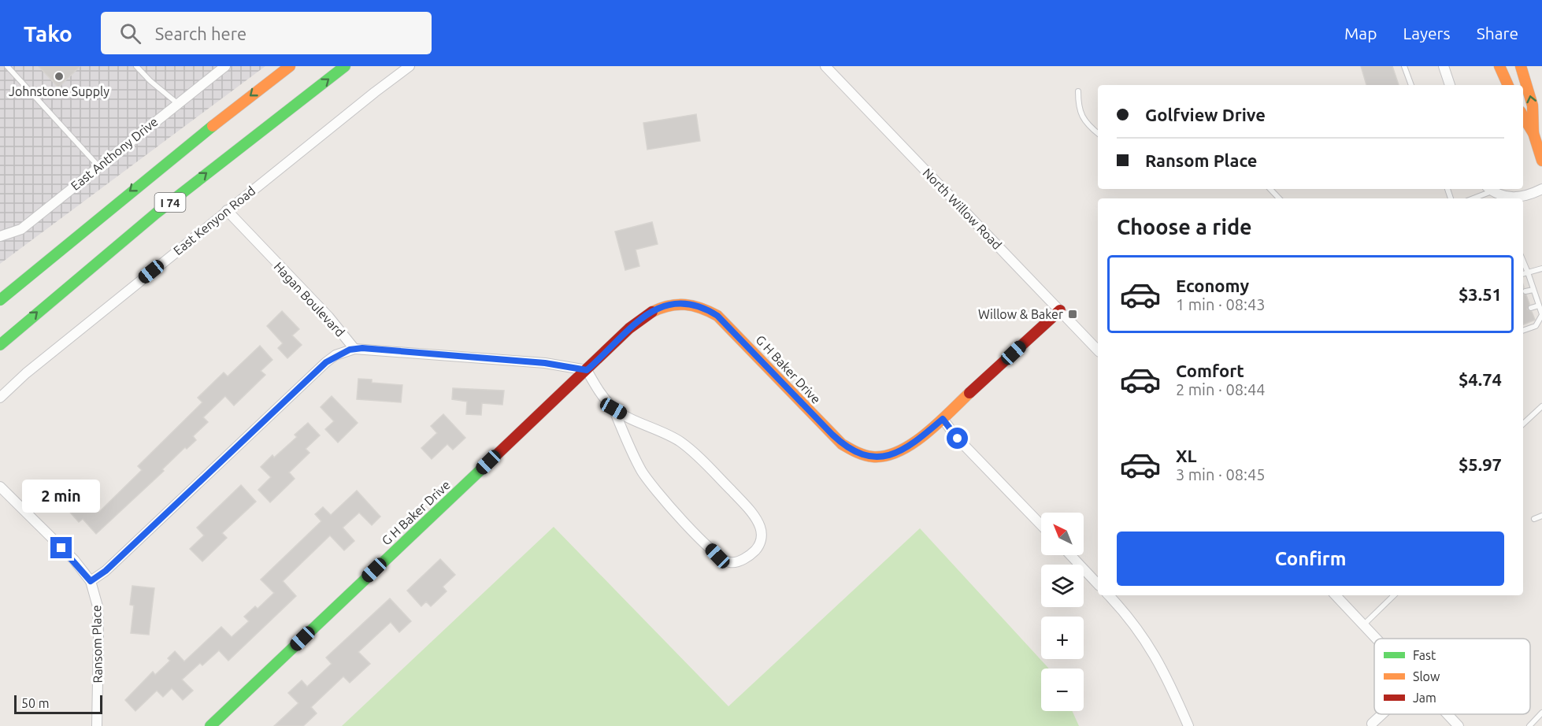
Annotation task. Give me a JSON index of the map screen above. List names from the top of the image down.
{
  "streets": {
    "main road": ["I 74", "G H Baker Drive"],
    "street": [
      "East Anthony Drive",
      "North Willow Road",
      "East Kenyon Road",
      "Hagan Boulevard",
      "Ransom Place"
    ]
  },
  "crossings": [
    ["North Willow Road", "G H Baker Drive"],
    ["East Kenyon Road", "Hagan Boulevard"],
    ["Hagan Boulevard", "G H Baker Drive"]
  ],
  "places": {
    "other": ["Johnstone Supply"],
    "transit": ["Willow & Baker"]
  },
  "legend": ["Fast", "Slow", "Jam"],
  "scale_bar": "50 m",
  "north": "top left",
  "page": {
    "header": "Tako",
    "search": "Search here",
    "nav": ["Map", "Layers", "Share"],
    "banner": ["Golfview Drive", "Ransom Place"],
    "heading": "Choose a ride",
    "list": [
      {
        "name": "Economy",
        "note": "1 min · 08:43",
        "value": "$3.51"
      },
      {
        "name": "Comfort",
        "note": "2 min · 08:44",
        "value": "$4.74"
      },
      {
        "name": "XL",
        "note": "3 min · 08:45",
        "value": "$5.97"
      }
    ],
    "bubble": "2 min",
    "map_buttons": ["+", "−"],
    "buttons": "Confirm",
    "scale": "50 m"
  }
}
